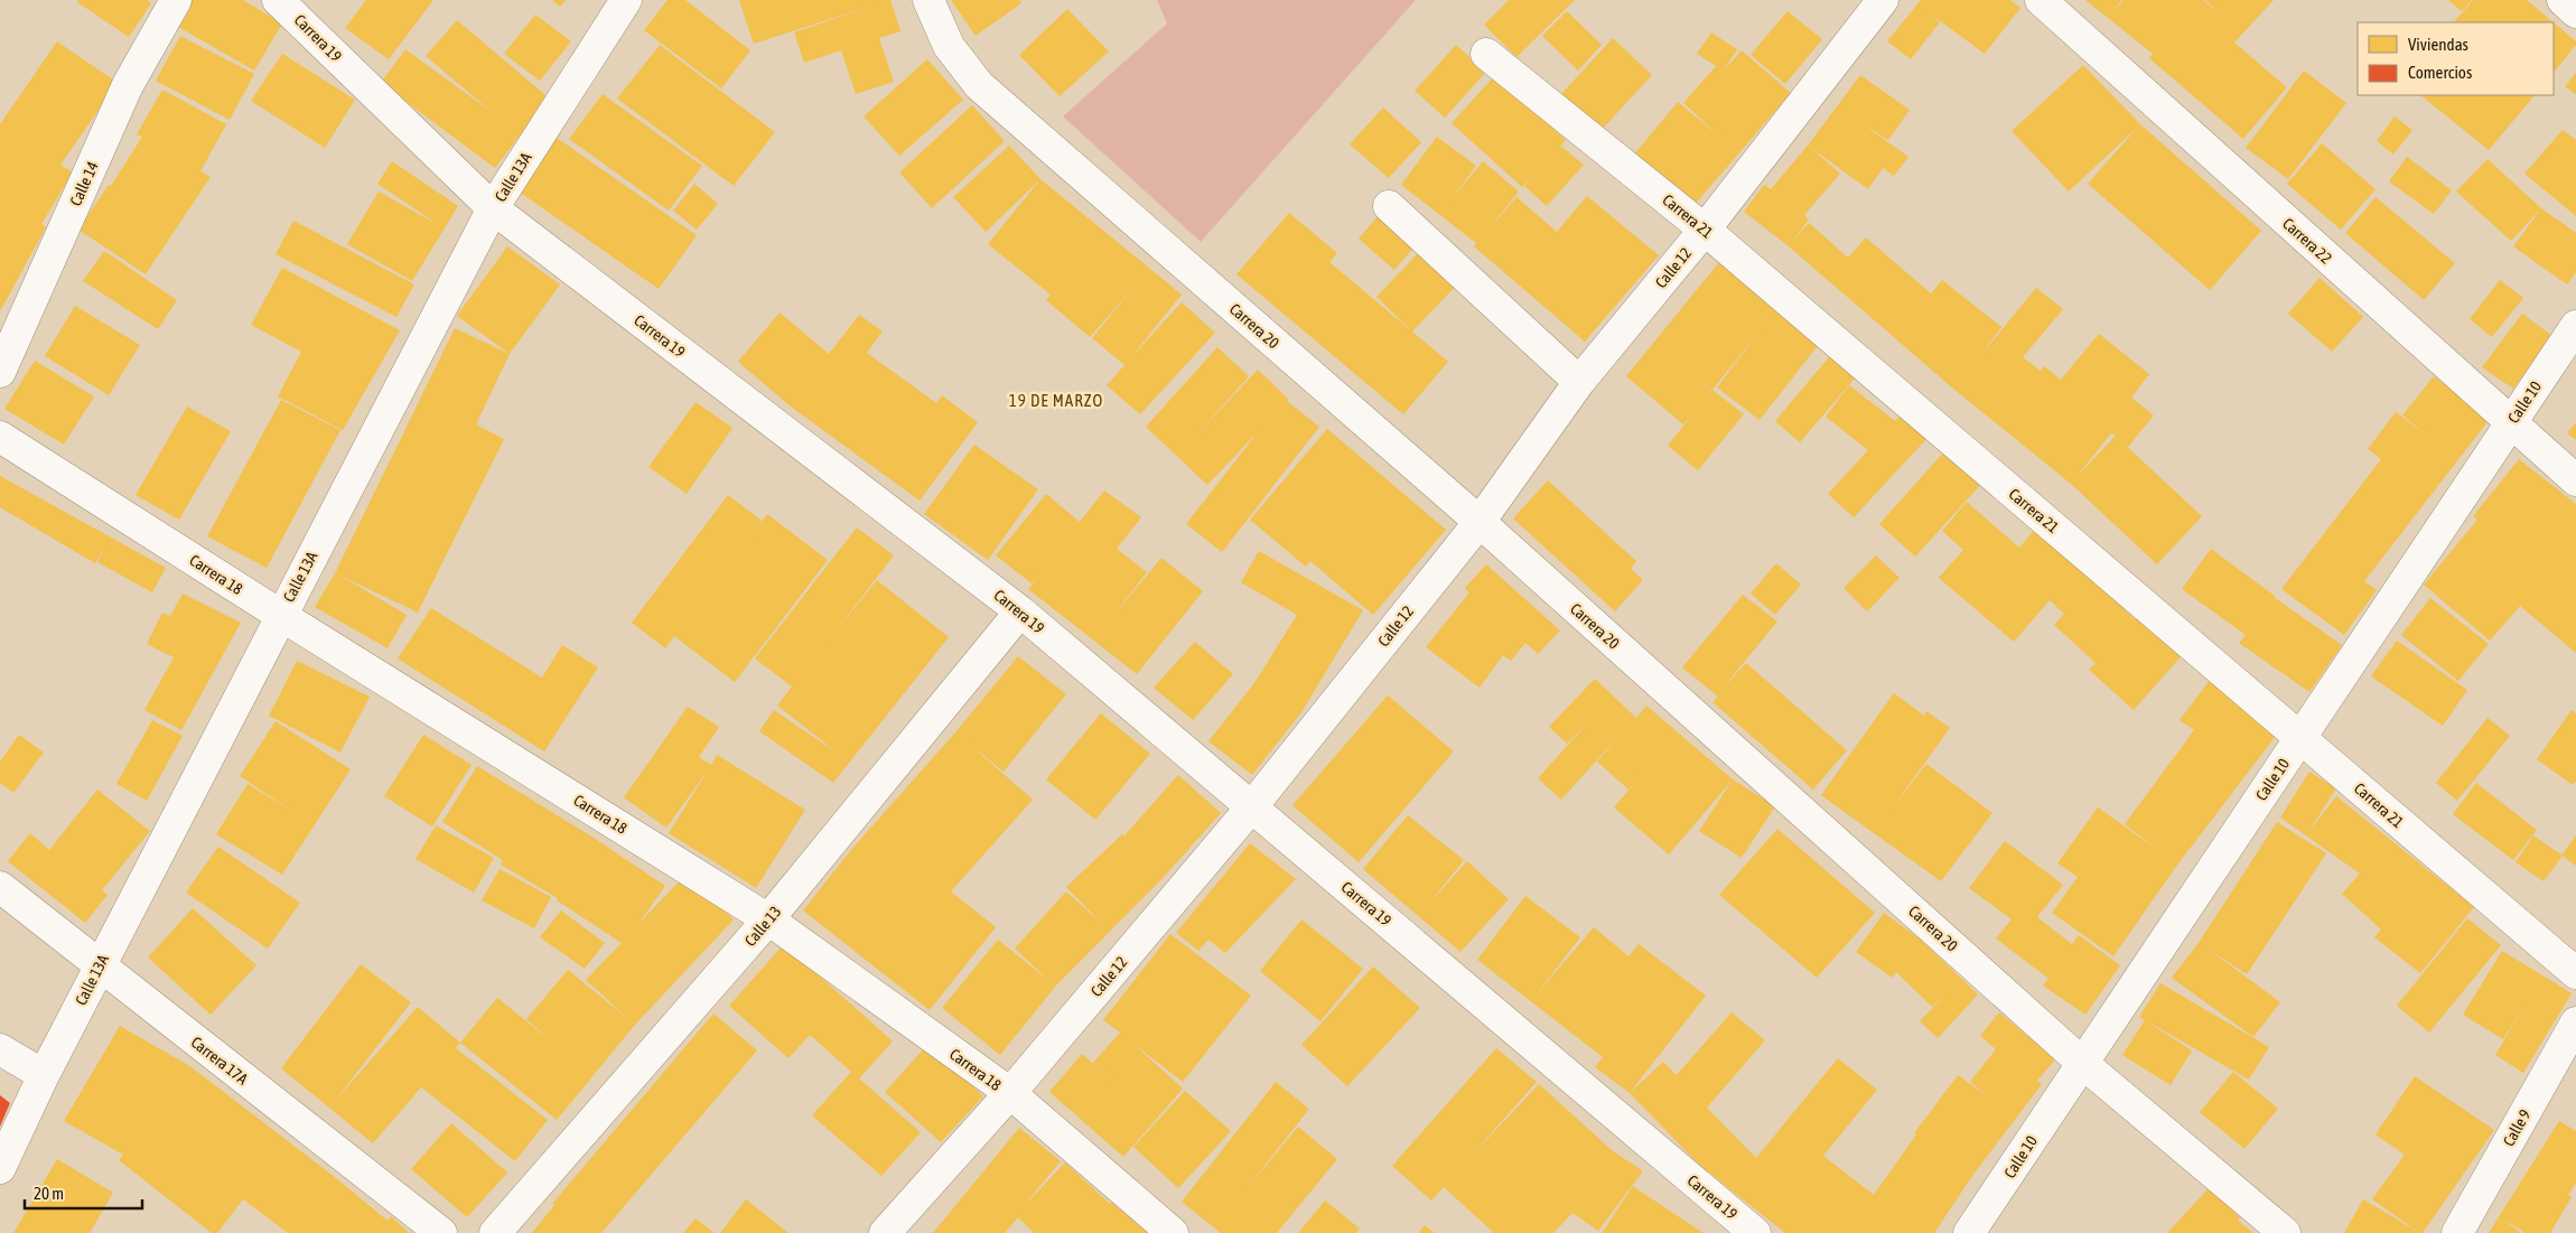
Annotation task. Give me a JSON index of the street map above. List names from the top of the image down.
{
  "streets": {
    "street": [
      "Carrera 19",
      "Calle 13A",
      "Calle 14",
      "Carrera 21",
      "Carrera 22",
      "Calle 12",
      "Carrera 20",
      "Calle 10",
      "Carrera 18",
      "Calle 13",
      "Carrera 17A",
      "Calle 9"
    ]
  },
  "crossings": [
    ["Carrera 19", "Calle 13A"],
    ["Carrera 19", "Calle 12"],
    ["Carrera 19", "Calle 13"],
    ["Calle 13A", "Carrera 18"],
    ["Calle 13A", "Carrera 17A"],
    ["Carrera 21", "Calle 12"],
    ["Carrera 21", "Calle 10"],
    ["Carrera 22", "Calle 10"],
    ["Calle 12", "Carrera 20"],
    ["Calle 12", "Carrera 18"],
    ["Carrera 20", "Calle 10"],
    ["Carrera 18", "Calle 13"]
  ],
  "districts": ["19 DE MARZO"],
  "legend": ["Viviendas", "Comercios"],
  "scale_bar": "20 m"
}
